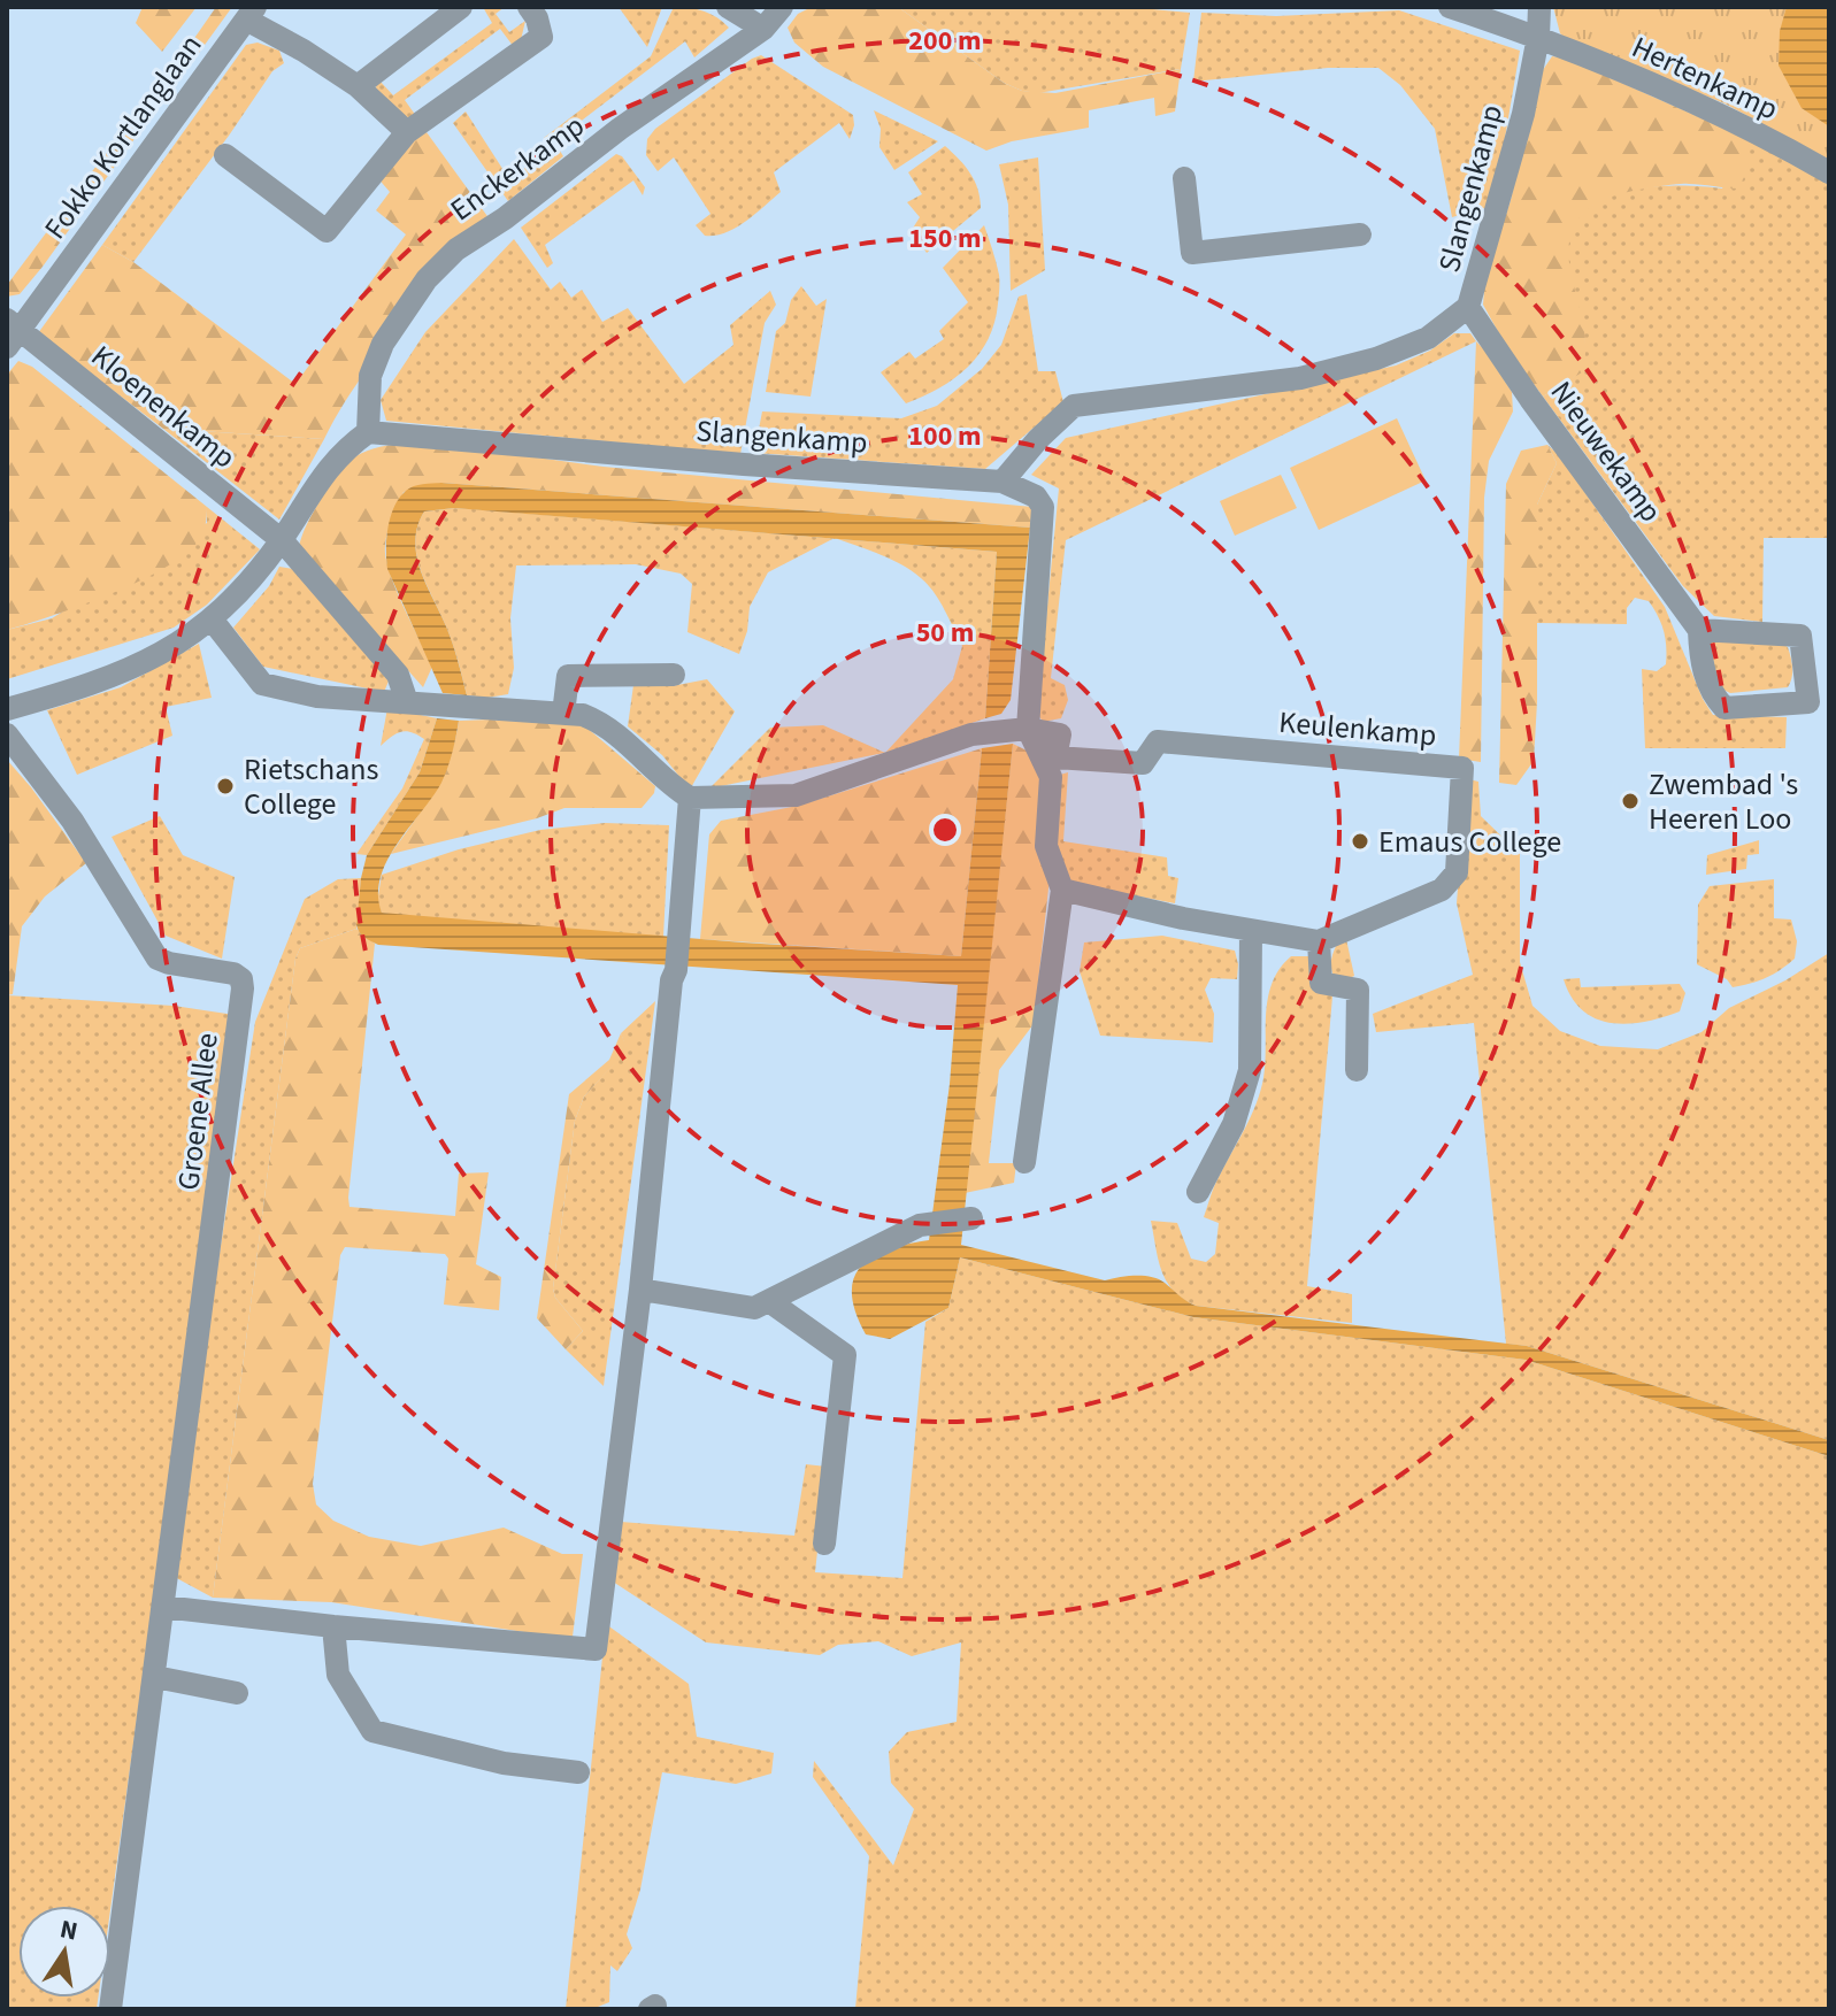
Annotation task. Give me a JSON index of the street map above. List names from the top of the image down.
{
  "streets": {
    "street": [
      "Hertenkamp",
      "Fokko Kortlanglaan",
      "Enckerkamp",
      "Slangenkamp",
      "Kloenenkamp",
      "Nieuwekamp",
      "Keulenkamp",
      "Groene Allee"
    ]
  },
  "crossings": [
    ["Hertenkamp", "Slangenkamp"],
    ["Fokko Kortlanglaan", "Kloenenkamp"],
    ["Enckerkamp", "Slangenkamp"],
    ["Slangenkamp", "Nieuwekamp"]
  ],
  "places": ["Rietschans College", "Zwembad 's Heeren Loo", "Emaus College"],
  "north": "top",
  "rings": [
    "200 m",
    "150 m",
    "100 m",
    "50 m"
  ]
}
